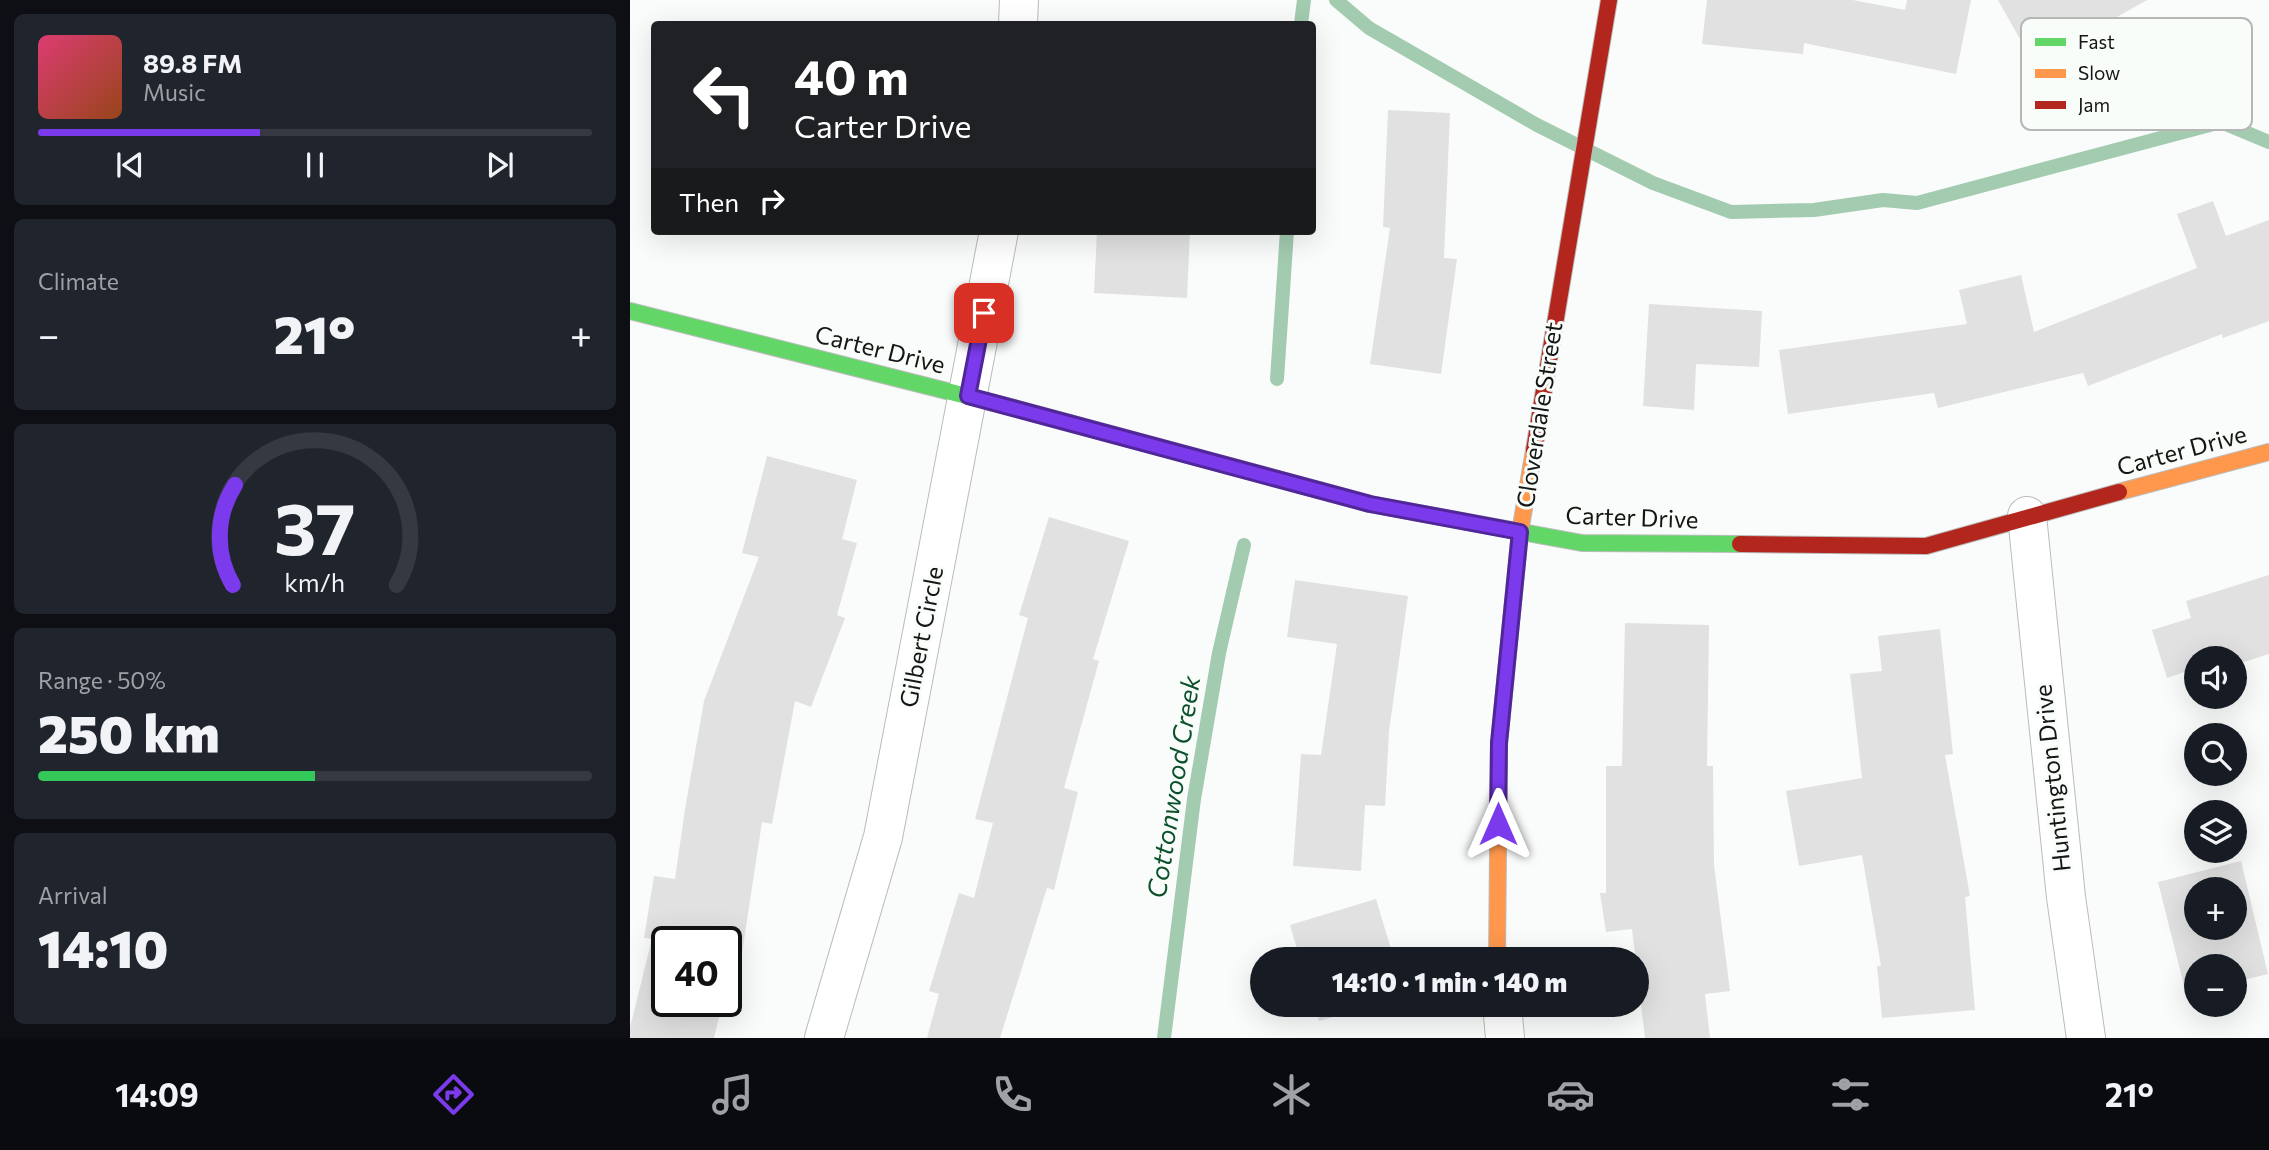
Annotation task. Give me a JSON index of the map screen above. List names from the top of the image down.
{
  "streets": {
    "street": [
      "Carter Drive",
      "Cloverdale Street",
      "Gilbert Circle",
      "Huntington Drive"
    ]
  },
  "crossings": [
    ["Carter Drive", "Cloverdale Street"],
    ["Carter Drive", "Gilbert Circle"],
    ["Carter Drive", "Huntington Drive"]
  ],
  "water": ["Cottonwood Creek"],
  "legend": ["Fast", "Slow", "Jam"],
  "page": {
    "turn": ["40 m", "Carter Drive"],
    "song": ["89.8 FM", "Music"],
    "then": "Then",
    "tile": [
      "Climate",
      ["Range · 50%", "250 km"],
      ["Arrival", "14:10"]
    ],
    "heat": ["−", "21°", "+"],
    "map_buttons": ["+", "−"],
    "limit": "40",
    "trip": "14:10 · 1 min · 140 m",
    "tabs": ["14:09", "21°"],
    "gauge": ["37", "km/h"]
  }
}
